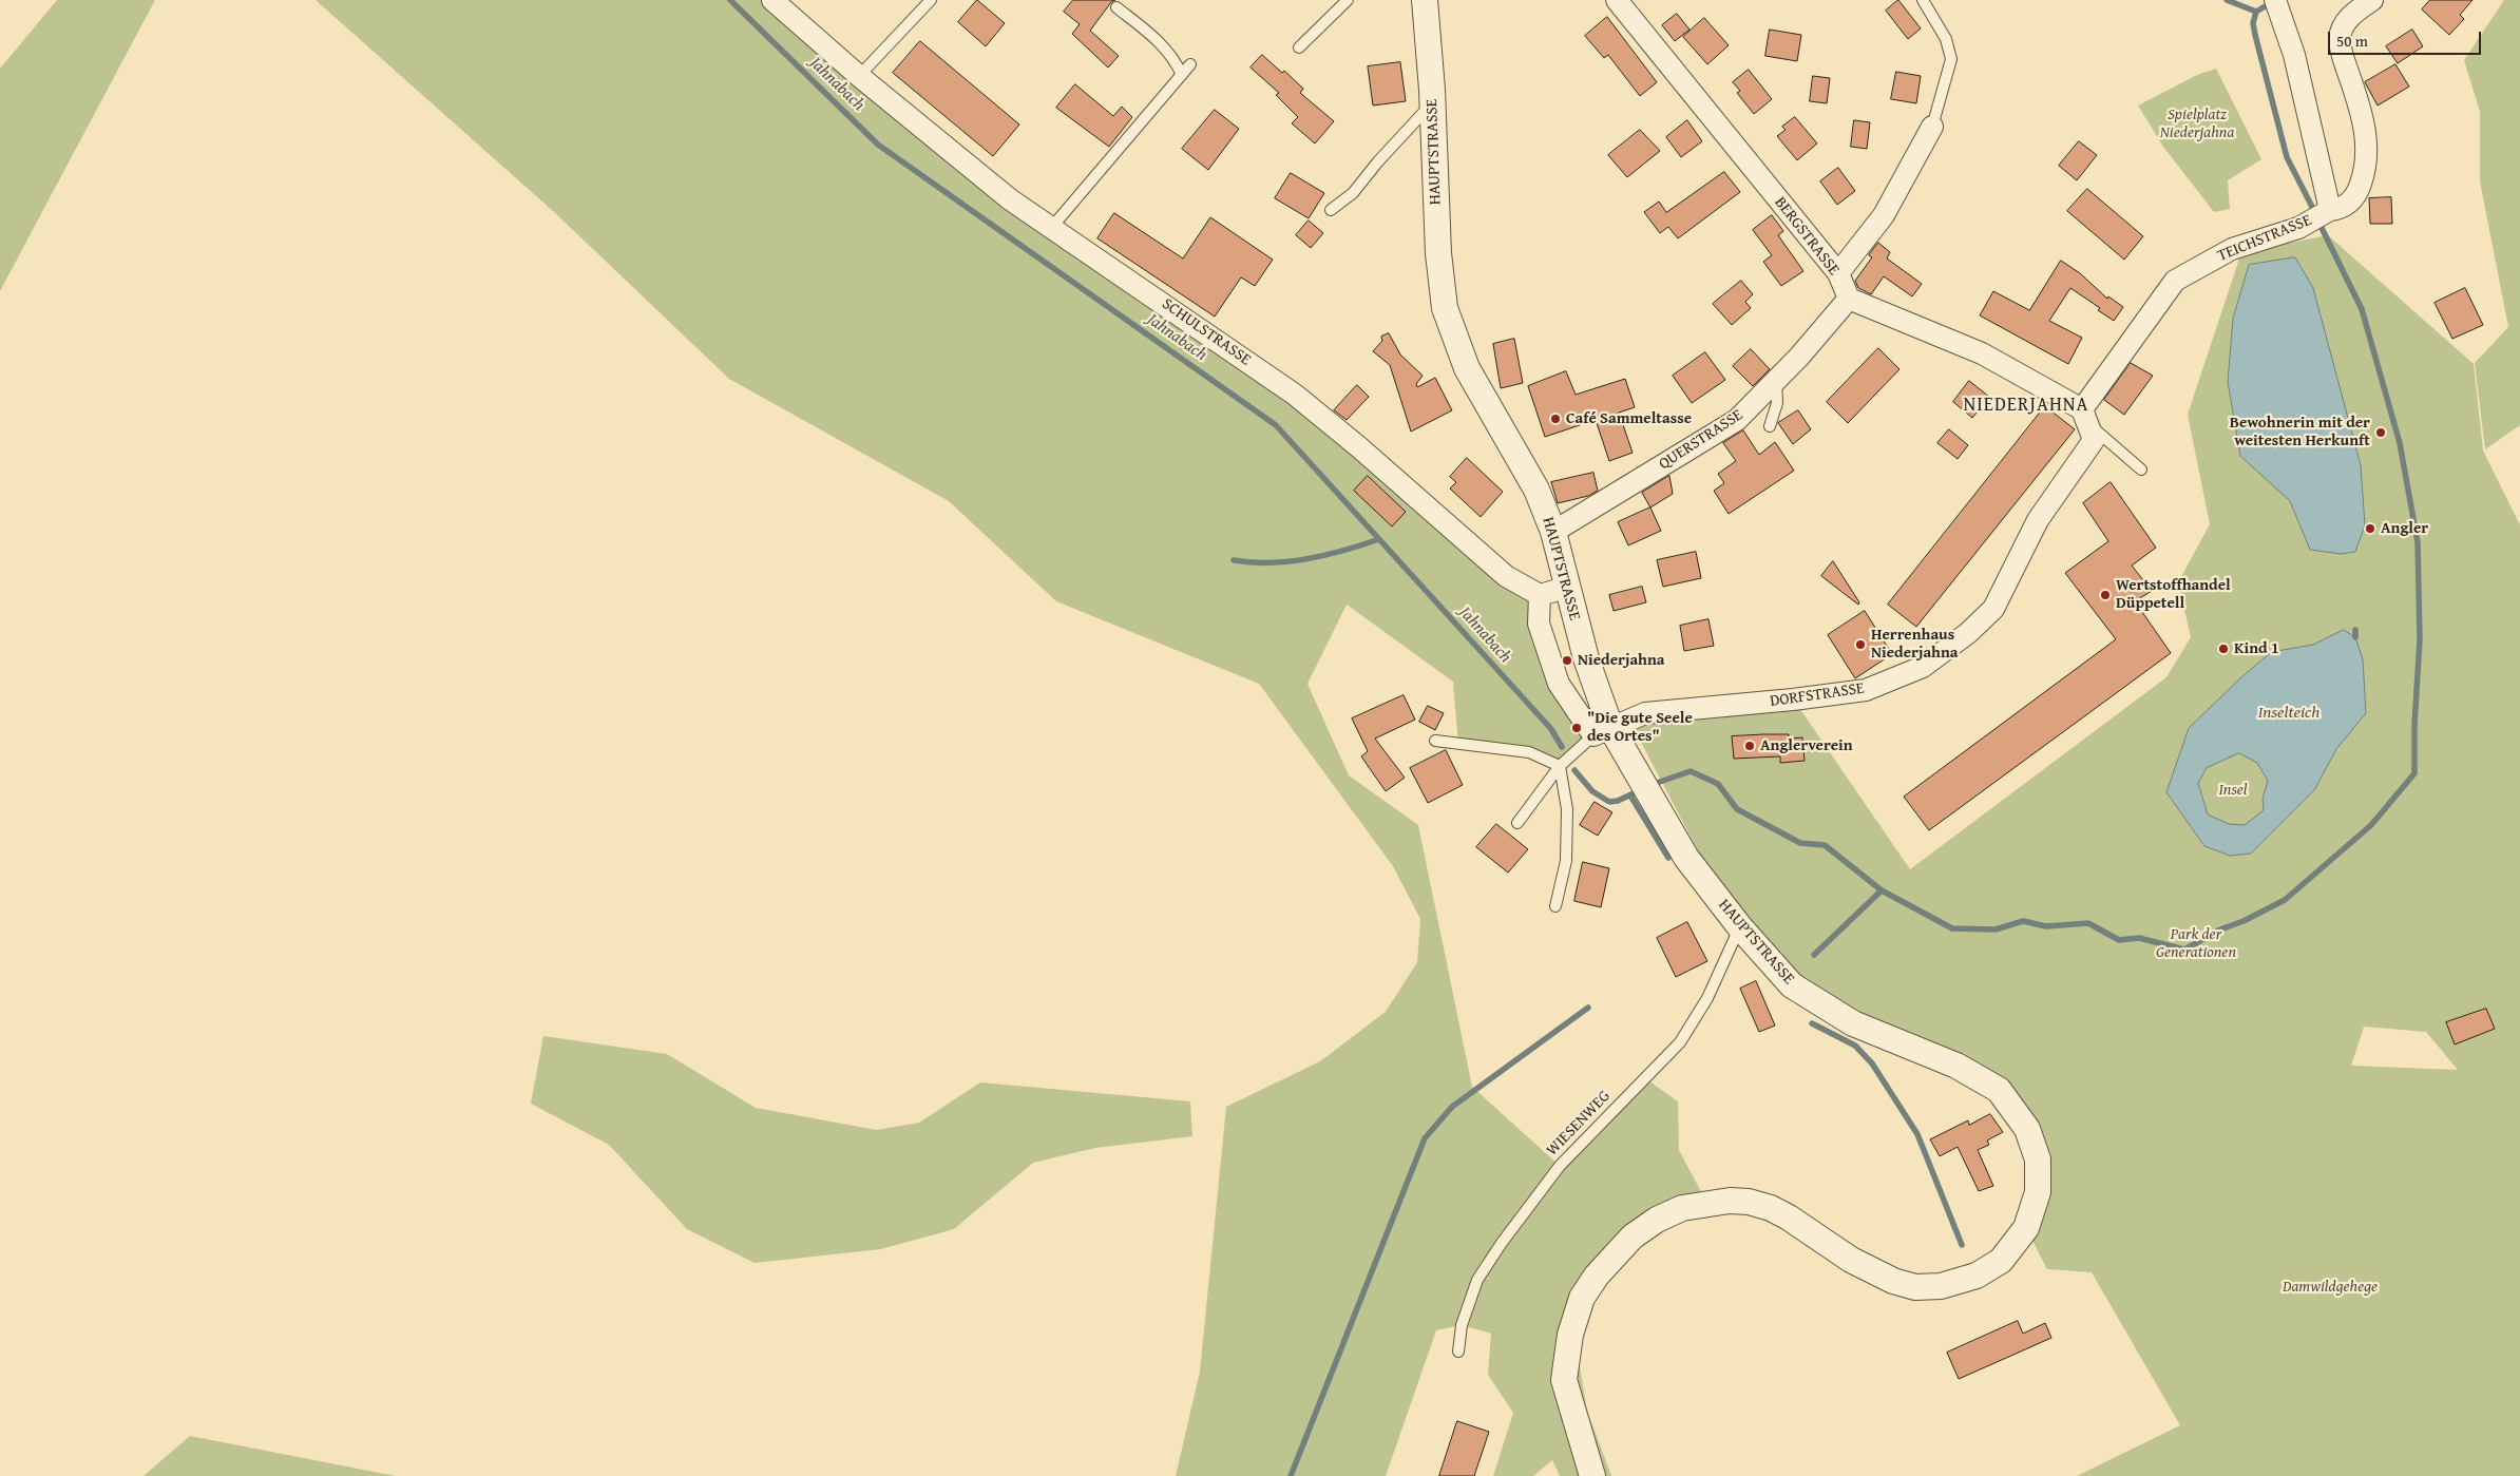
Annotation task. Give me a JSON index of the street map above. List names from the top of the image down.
{
  "streets": {
    "street": [
      "HAUPTSTRASSE",
      "BERGSTRASSE",
      "TEICHSTRASSE",
      "SCHULSTRASSE",
      "QUERSTRASSE",
      "DORFSTRASSE"
    ],
    "lane": ["WIESENWEG"]
  },
  "crossings": [
    ["HAUPTSTRASSE", "QUERSTRASSE"],
    ["HAUPTSTRASSE", "DORFSTRASSE"],
    ["HAUPTSTRASSE", "WIESENWEG"],
    ["BERGSTRASSE", "QUERSTRASSE"],
    ["TEICHSTRASSE", "DORFSTRASSE"]
  ],
  "districts": ["NIEDERJAHNA"],
  "water": ["Jahnabach", "Inselteich"],
  "parks": [
    "Spielplatz Niederjahna",
    "Insel",
    "Park der Generationen",
    "Damwildgehege"
  ],
  "places": [
    "Café Sammeltasse",
    "Bewohnerin mit der weitesten Herkunft",
    "Angler",
    "Wertstoffhandel Düppetell",
    "Herrenhaus Niederjahna",
    "Kind 1",
    "Niederjahna",
    "\"Die gute Seele des Ortes\"",
    "Anglerverein"
  ],
  "scale_bar": "50 m"
}
